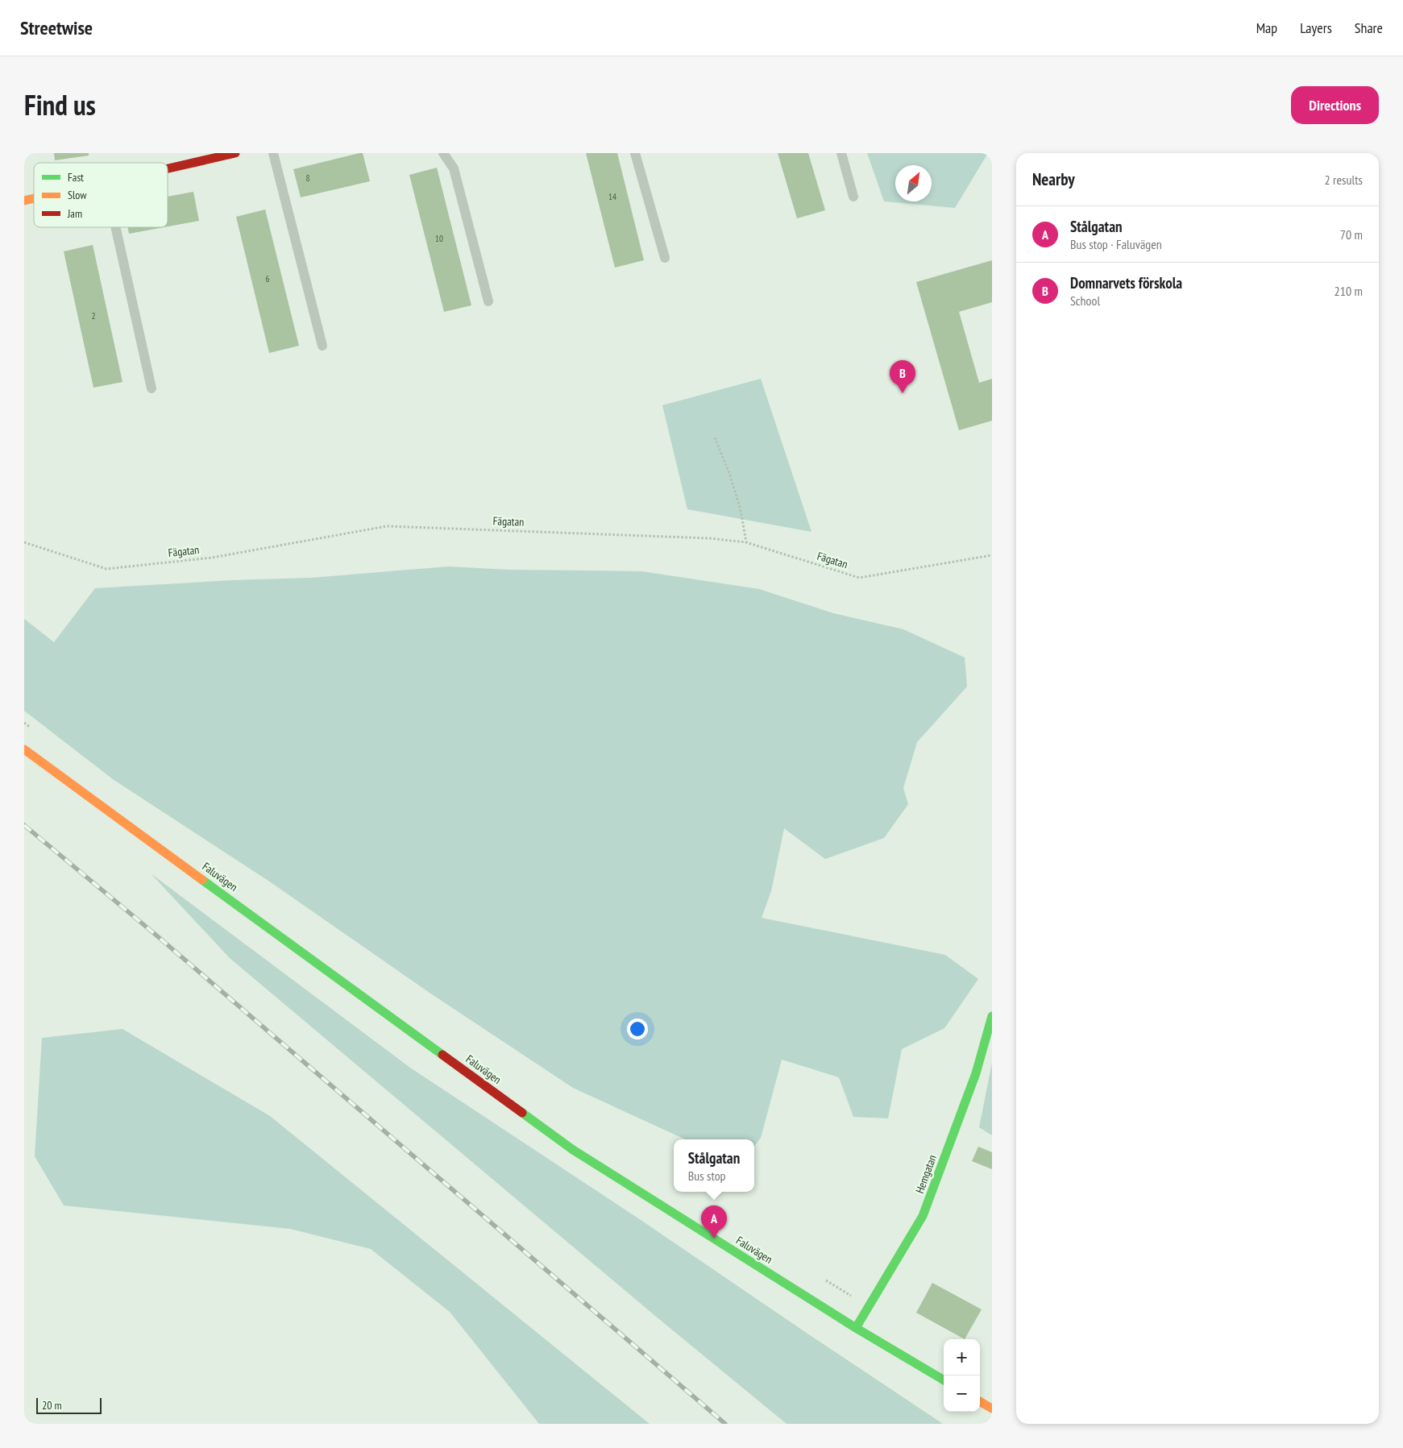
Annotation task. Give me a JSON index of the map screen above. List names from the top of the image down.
{
  "streets": {
    "street": ["Faluvägen", "Hemgatan"],
    "path": ["Fägatan"]
  },
  "crossings": [
    ["Faluvägen", "Hemgatan"]
  ],
  "house_numbers": [
    "8",
    "14",
    "10",
    "6",
    "2"
  ],
  "legend": ["Fast", "Slow", "Jam"],
  "scale_bar": "20 m",
  "north": "top right",
  "page": {
    "header": "Streetwise",
    "nav": ["Map", "Layers", "Share"],
    "title": "Find us",
    "buttons": "Directions",
    "heading": ["Nearby", "2 results"],
    "list": [
      {
        "mark": "A",
        "name": "Stålgatan",
        "note": "Bus stop · Faluvägen",
        "value": "70 m"
      },
      {
        "mark": "B",
        "name": "Domnarvets förskola",
        "note": "School",
        "value": "210 m"
      }
    ],
    "pins": ["B", "A"],
    "popup": ["Stålgatan", "Bus stop"],
    "map_buttons": ["+", "−"],
    "scale": "20 m"
  }
}
